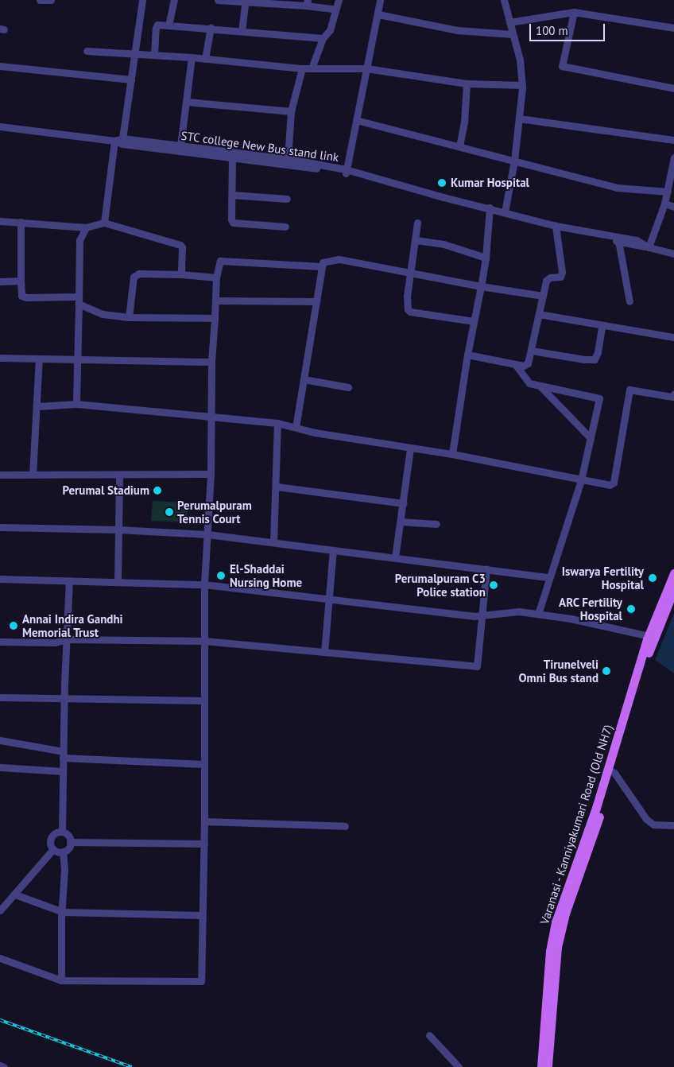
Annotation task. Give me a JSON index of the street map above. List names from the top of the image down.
{
  "streets": {
    "main road": ["Varanasi - Kanniyakumari Road (Old NH7)"],
    "street": ["STC college New Bus stand link"]
  },
  "places": [
    "Kumar Hospital",
    "Perumal Stadium",
    "Perumalpuram Tennis Court",
    "El-Shaddai Nursing Home",
    "Iswarya Fertility Hospital",
    "Perumalpuram C3 Police station",
    "ARC Fertility Hospital",
    "Annai Indira Gandhi Memorial Trust",
    "Tirunelveli Omni Bus stand"
  ],
  "scale_bar": "100 m"
}
